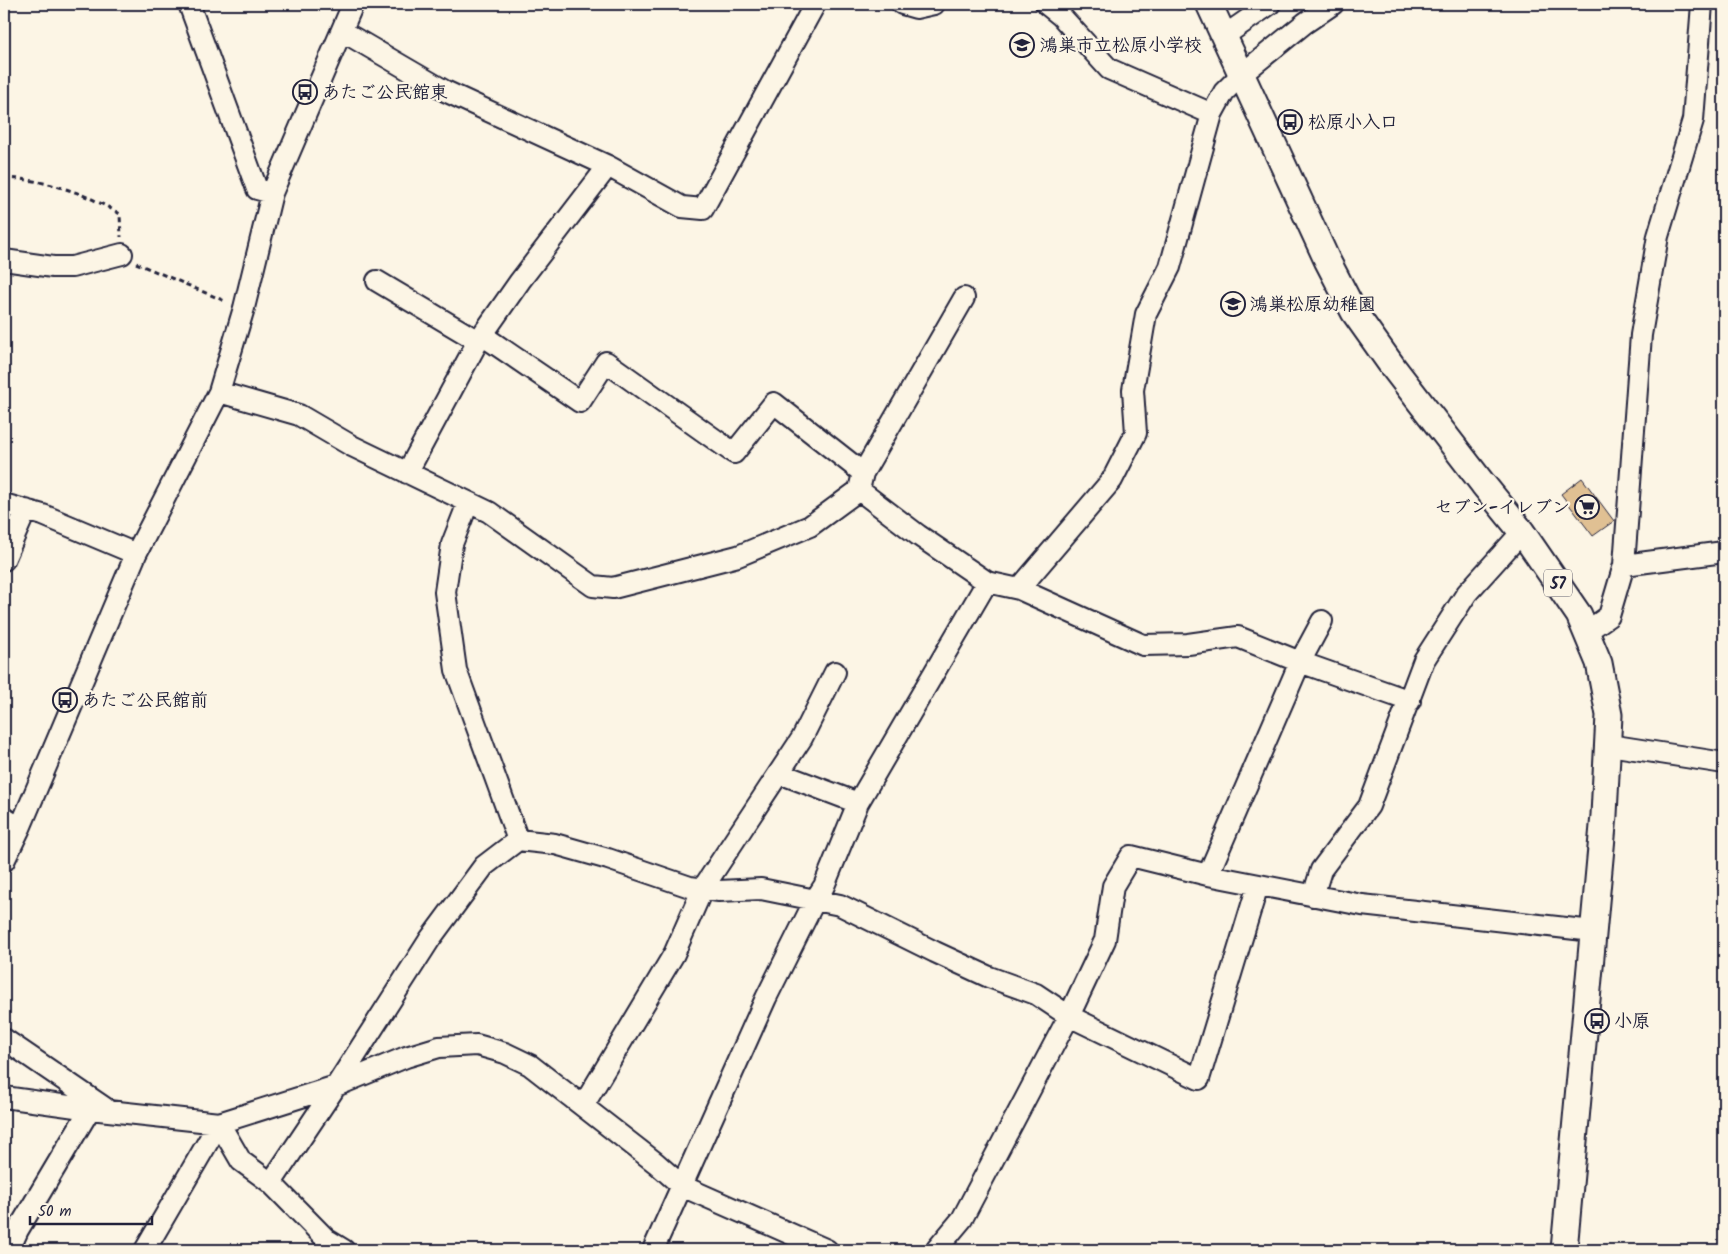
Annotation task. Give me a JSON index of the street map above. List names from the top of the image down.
{
  "streets": {
    "main road": ["57"]
  },
  "places": {
    "school or university": ["鴻巣市立松原小学校", "鴻巣松原幼稚園"],
    "bus stop": [
      "あたご公民館東",
      "松原小入口",
      "あたご公民館前",
      "小原"
    ],
    "supermarket": ["セブン-イレブン"]
  },
  "scale_bar": "50 m"
}
